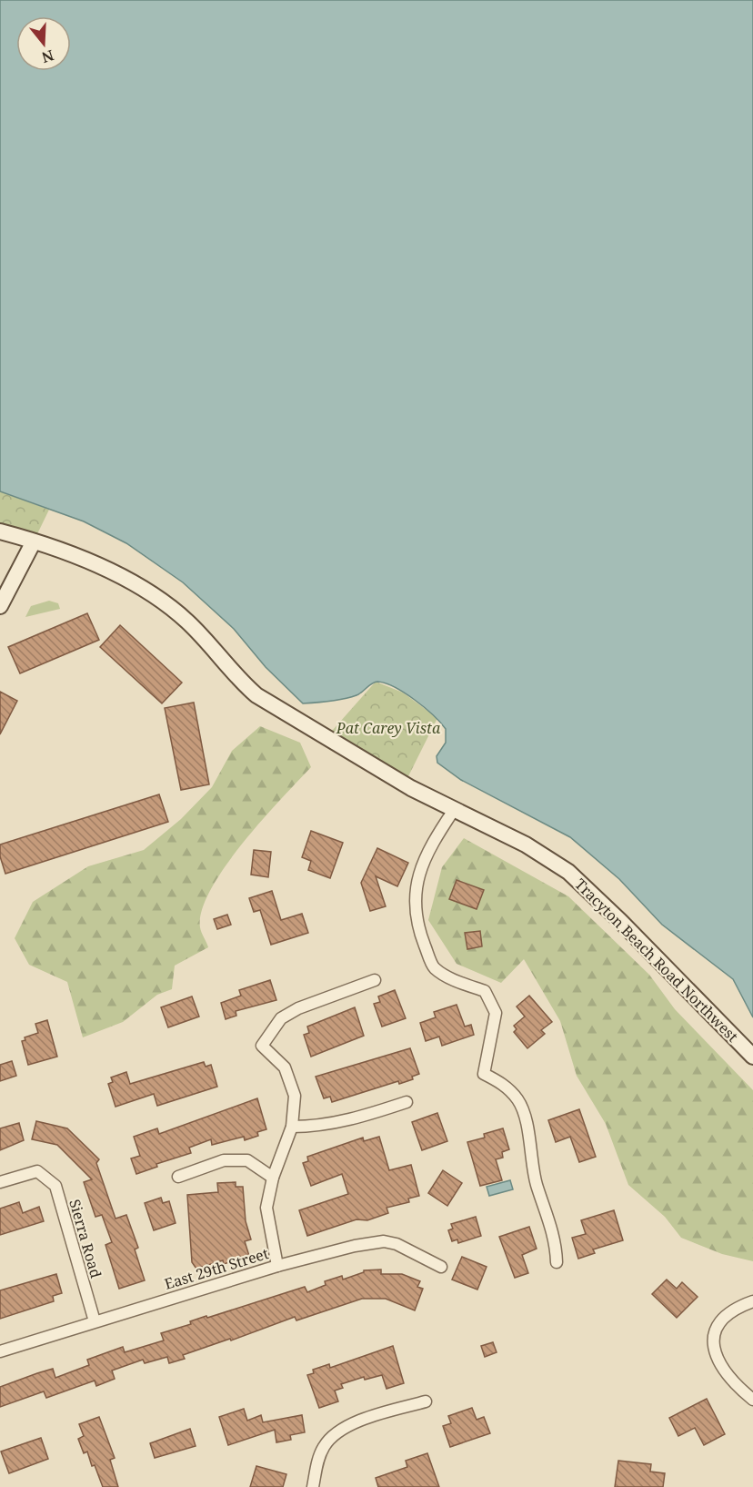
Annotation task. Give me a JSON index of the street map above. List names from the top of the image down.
{
  "streets": {
    "main road": ["Tracyton Beach Road Northwest"],
    "street": ["Sierra Road", "East 29th Street"]
  },
  "crossings": [
    ["Sierra Road", "East 29th Street"]
  ],
  "parks": ["Pat Carey Vista"],
  "north": "bottom"
}
